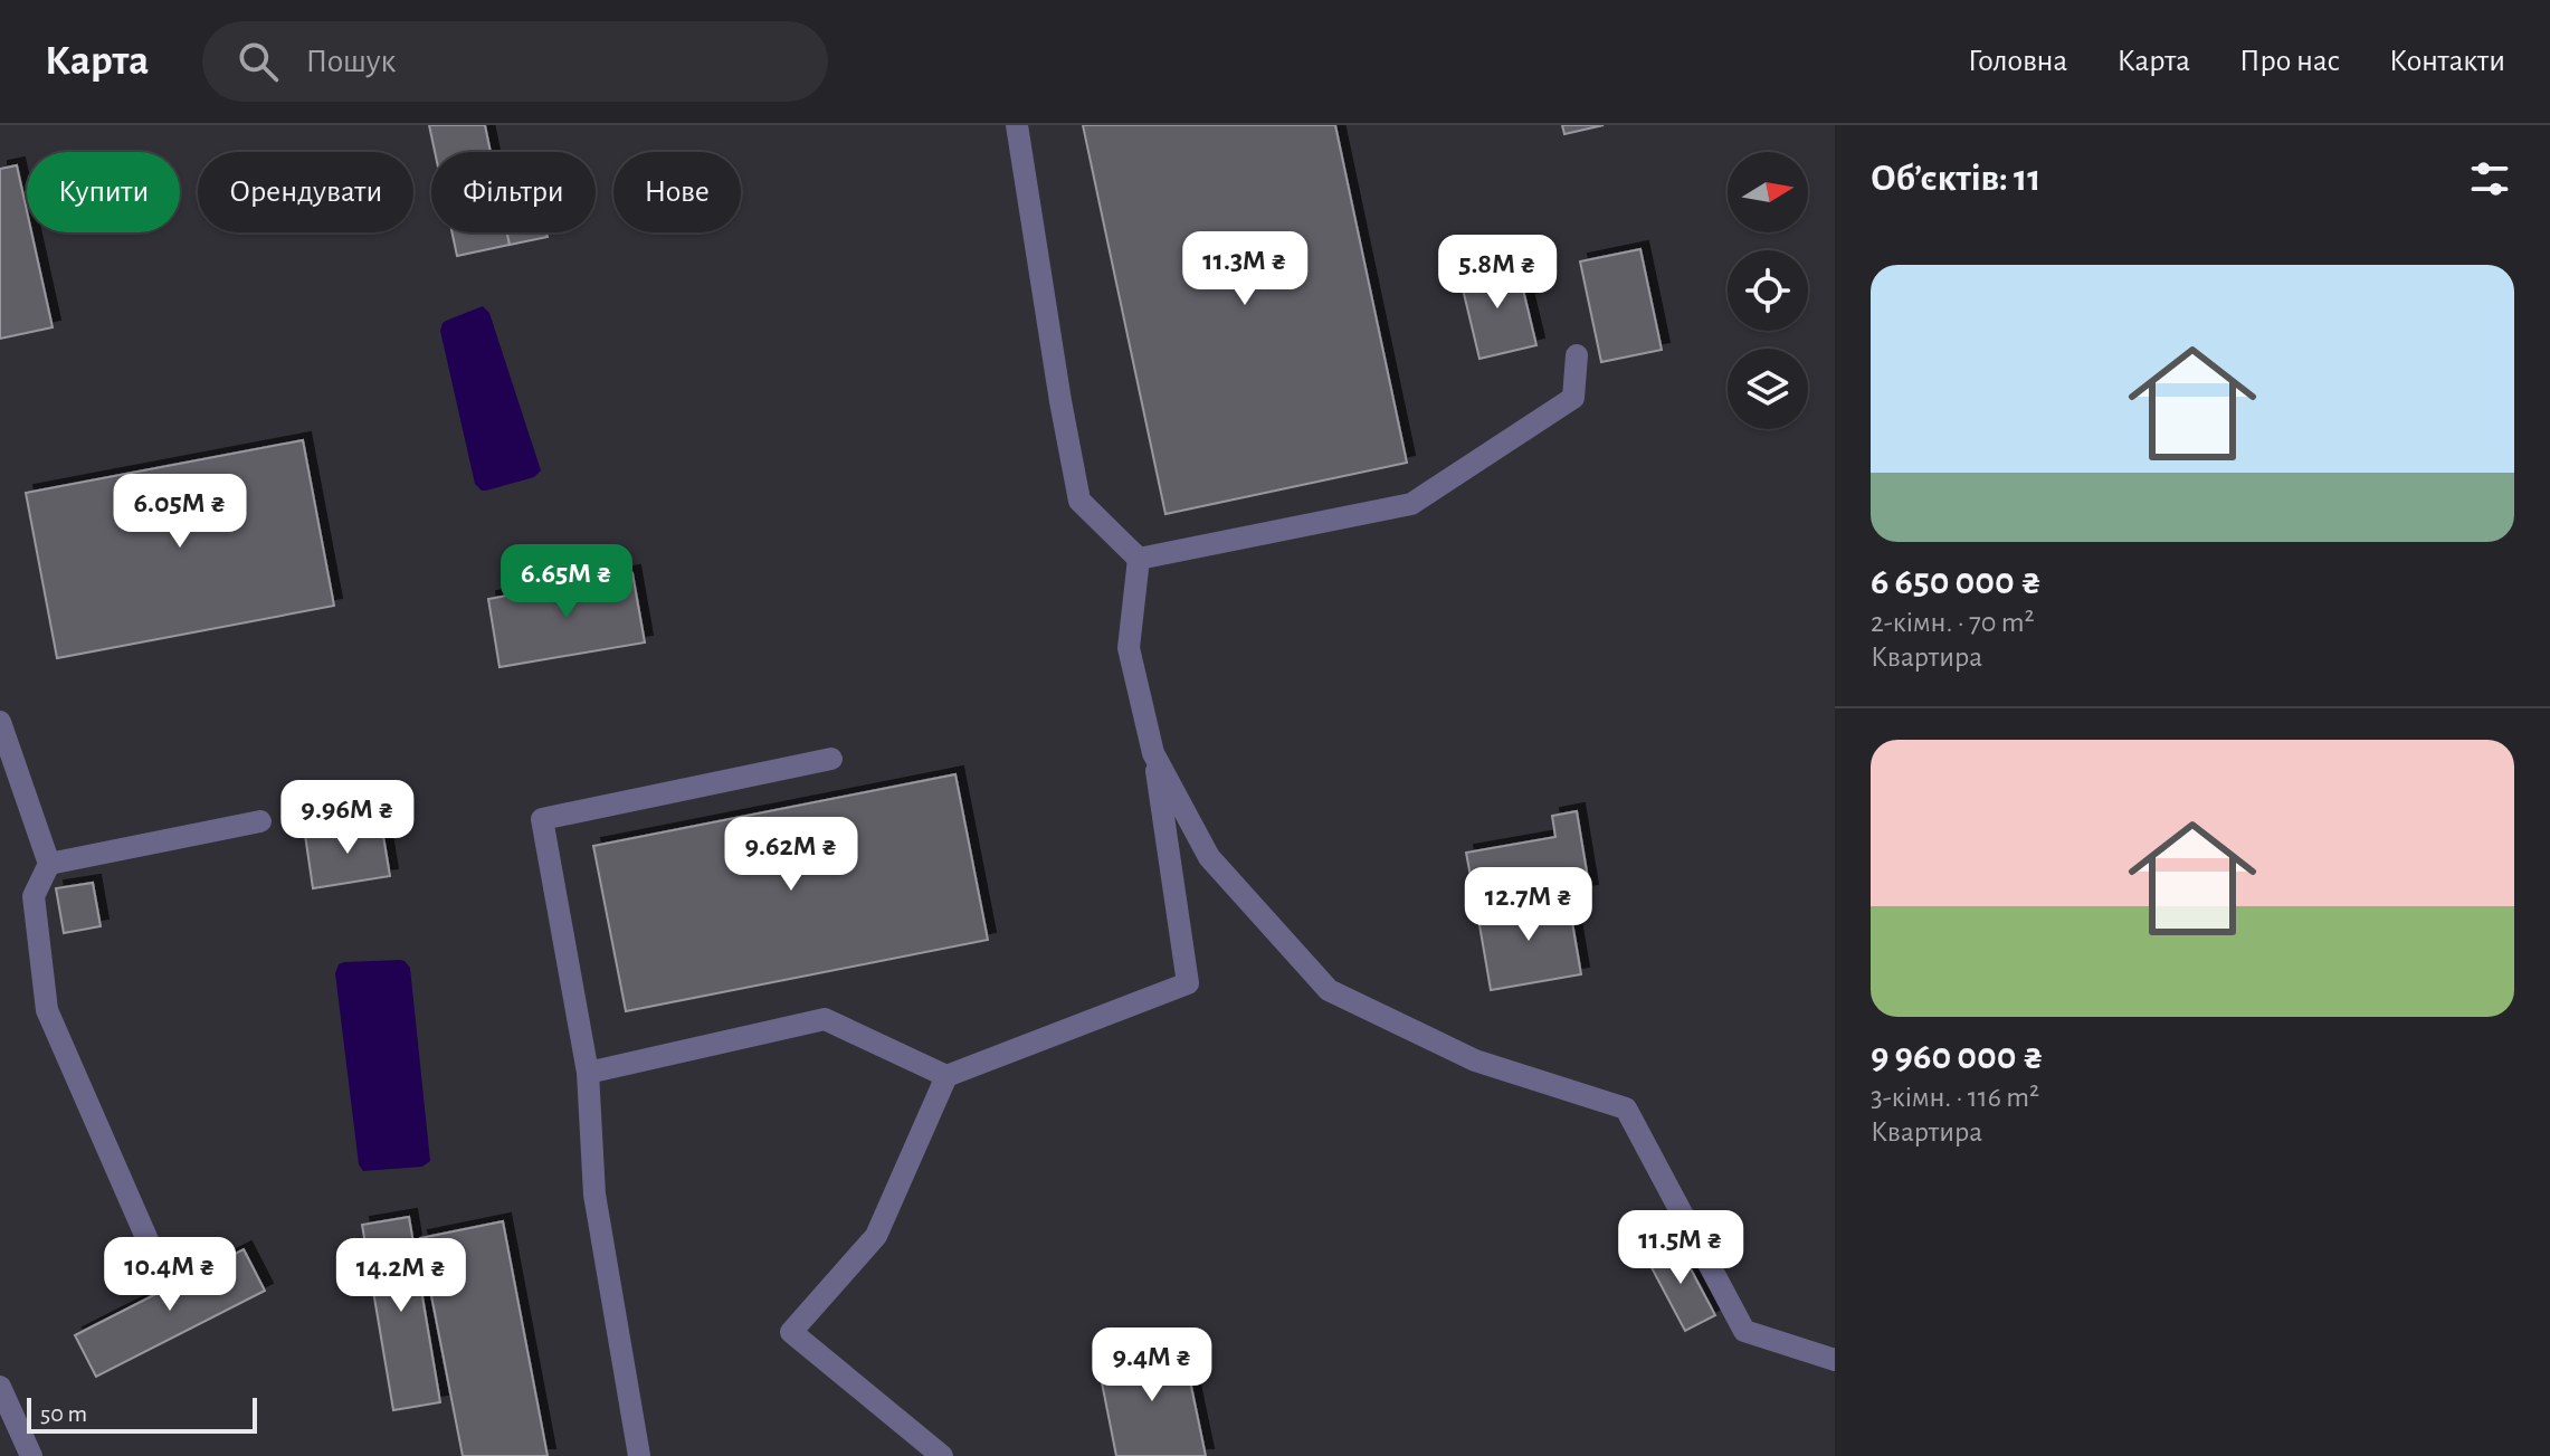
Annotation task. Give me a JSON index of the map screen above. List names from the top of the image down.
{
  "scale_bar": "50 m",
  "north": "right",
  "page": {
    "header": "Карта",
    "search": "Пошук",
    "nav": [
      "Головна",
      "Карта",
      "Про нас",
      "Контакти"
    ],
    "heading": "Об’єктів: 11",
    "chip": [
      "Купити",
      "Орендувати",
      "Фільтри",
      "Нове"
    ],
    "price": [
      "11.3M ₴",
      "5.8M ₴",
      "6.05M ₴",
      "6.65M ₴",
      "9.96M ₴",
      "9.62M ₴",
      "12.7M ₴",
      "11.5M ₴",
      "10.4M ₴",
      "14.2M ₴",
      "9.4M ₴"
    ],
    "list": [
      {
        "name": "6 650 000 ₴",
        "note": "2-кімн. · 70 m² · Квартира"
      },
      {
        "name": "9 960 000 ₴",
        "note": "3-кімн. · 116 m² · Квартира"
      }
    ],
    "scale": "50 m"
  }
}
